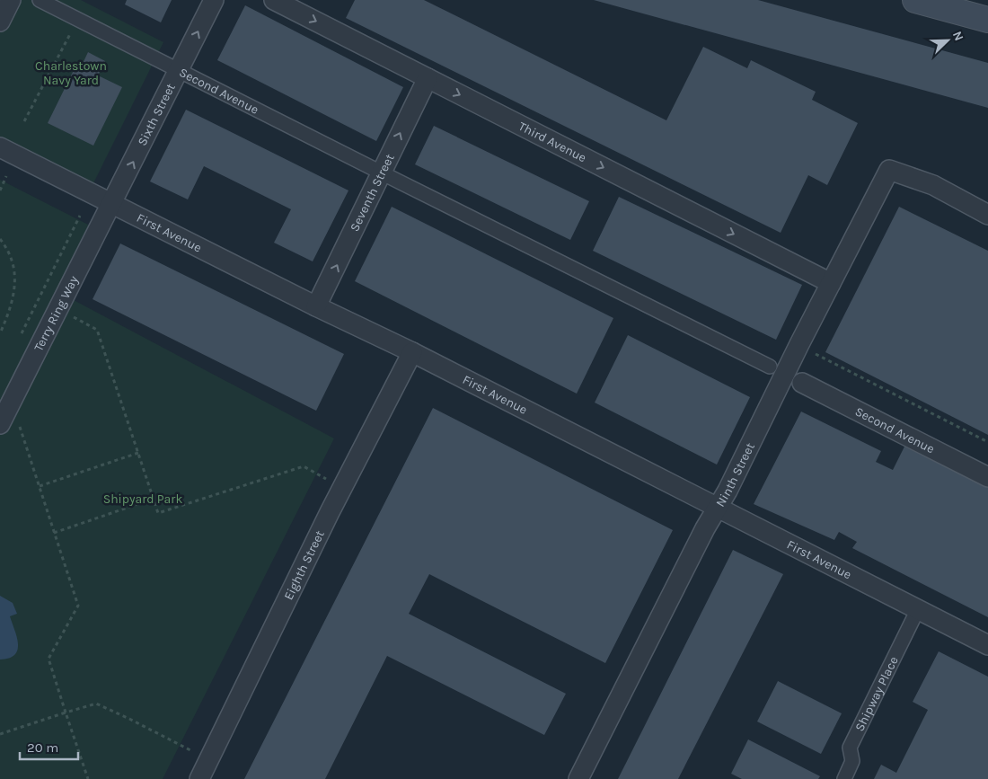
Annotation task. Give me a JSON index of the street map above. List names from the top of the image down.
{
  "streets": {
    "street": [
      "Second Avenue",
      "Sixth Street",
      "Third Avenue",
      "Seventh Street",
      "First Avenue",
      "Terry Ring Way",
      "Ninth Street",
      "Eighth Street",
      "Shipway Place"
    ]
  },
  "crossings": [
    ["Second Avenue", "Sixth Street"],
    ["Second Avenue", "Seventh Street"],
    ["Sixth Street", "First Avenue"],
    ["Sixth Street", "Terry Ring Way"],
    ["Third Avenue", "Seventh Street"],
    ["Third Avenue", "Ninth Street"],
    ["Seventh Street", "First Avenue"],
    ["First Avenue", "Terry Ring Way"],
    ["First Avenue", "Ninth Street"],
    ["First Avenue", "Eighth Street"],
    ["First Avenue", "Shipway Place"]
  ],
  "one_way": ["Sixth Street", "Third Avenue", "Seventh Street"],
  "parks": ["Charlestown Navy Yard", "Shipyard Park"],
  "scale_bar": "20 m",
  "north": "top right"
}
